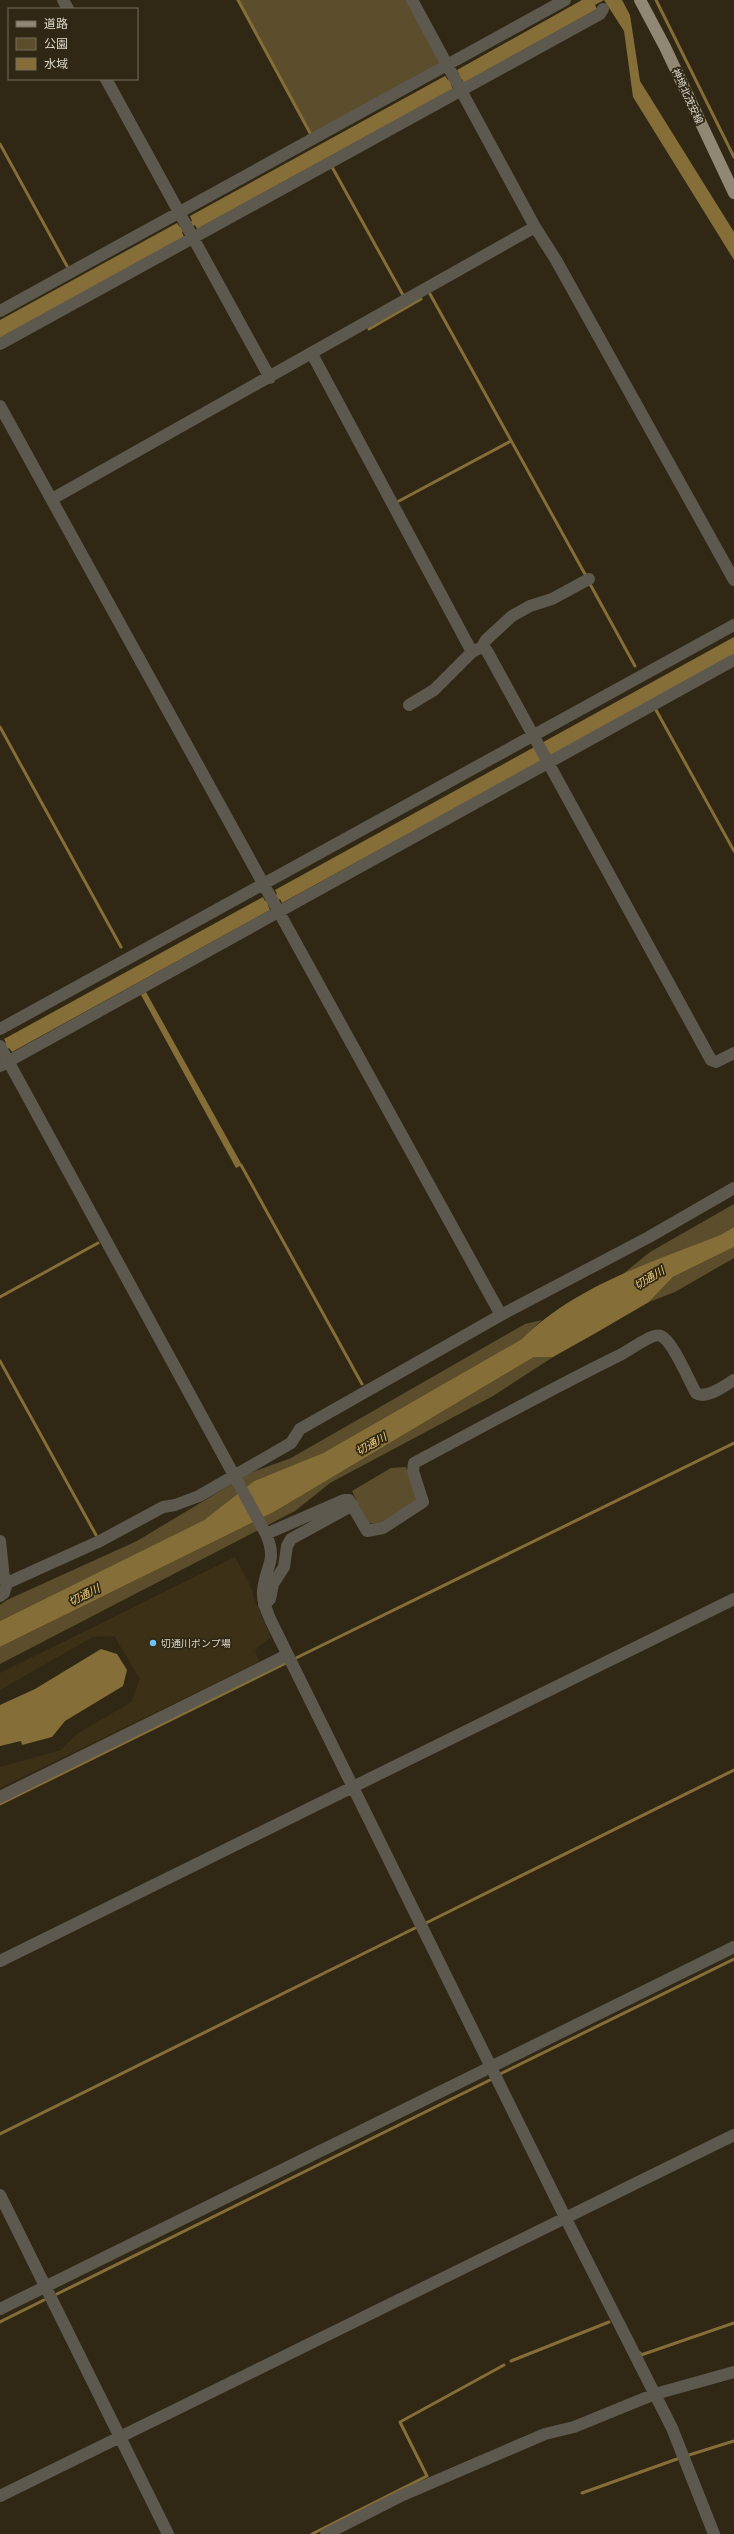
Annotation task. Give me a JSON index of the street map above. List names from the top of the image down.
{
  "streets": {
    "main road": ["神埼北茂安線"]
  },
  "water": ["切通川"],
  "places": ["切通川ポンプ場"],
  "legend": ["道路", "公園", "水域"]
}
